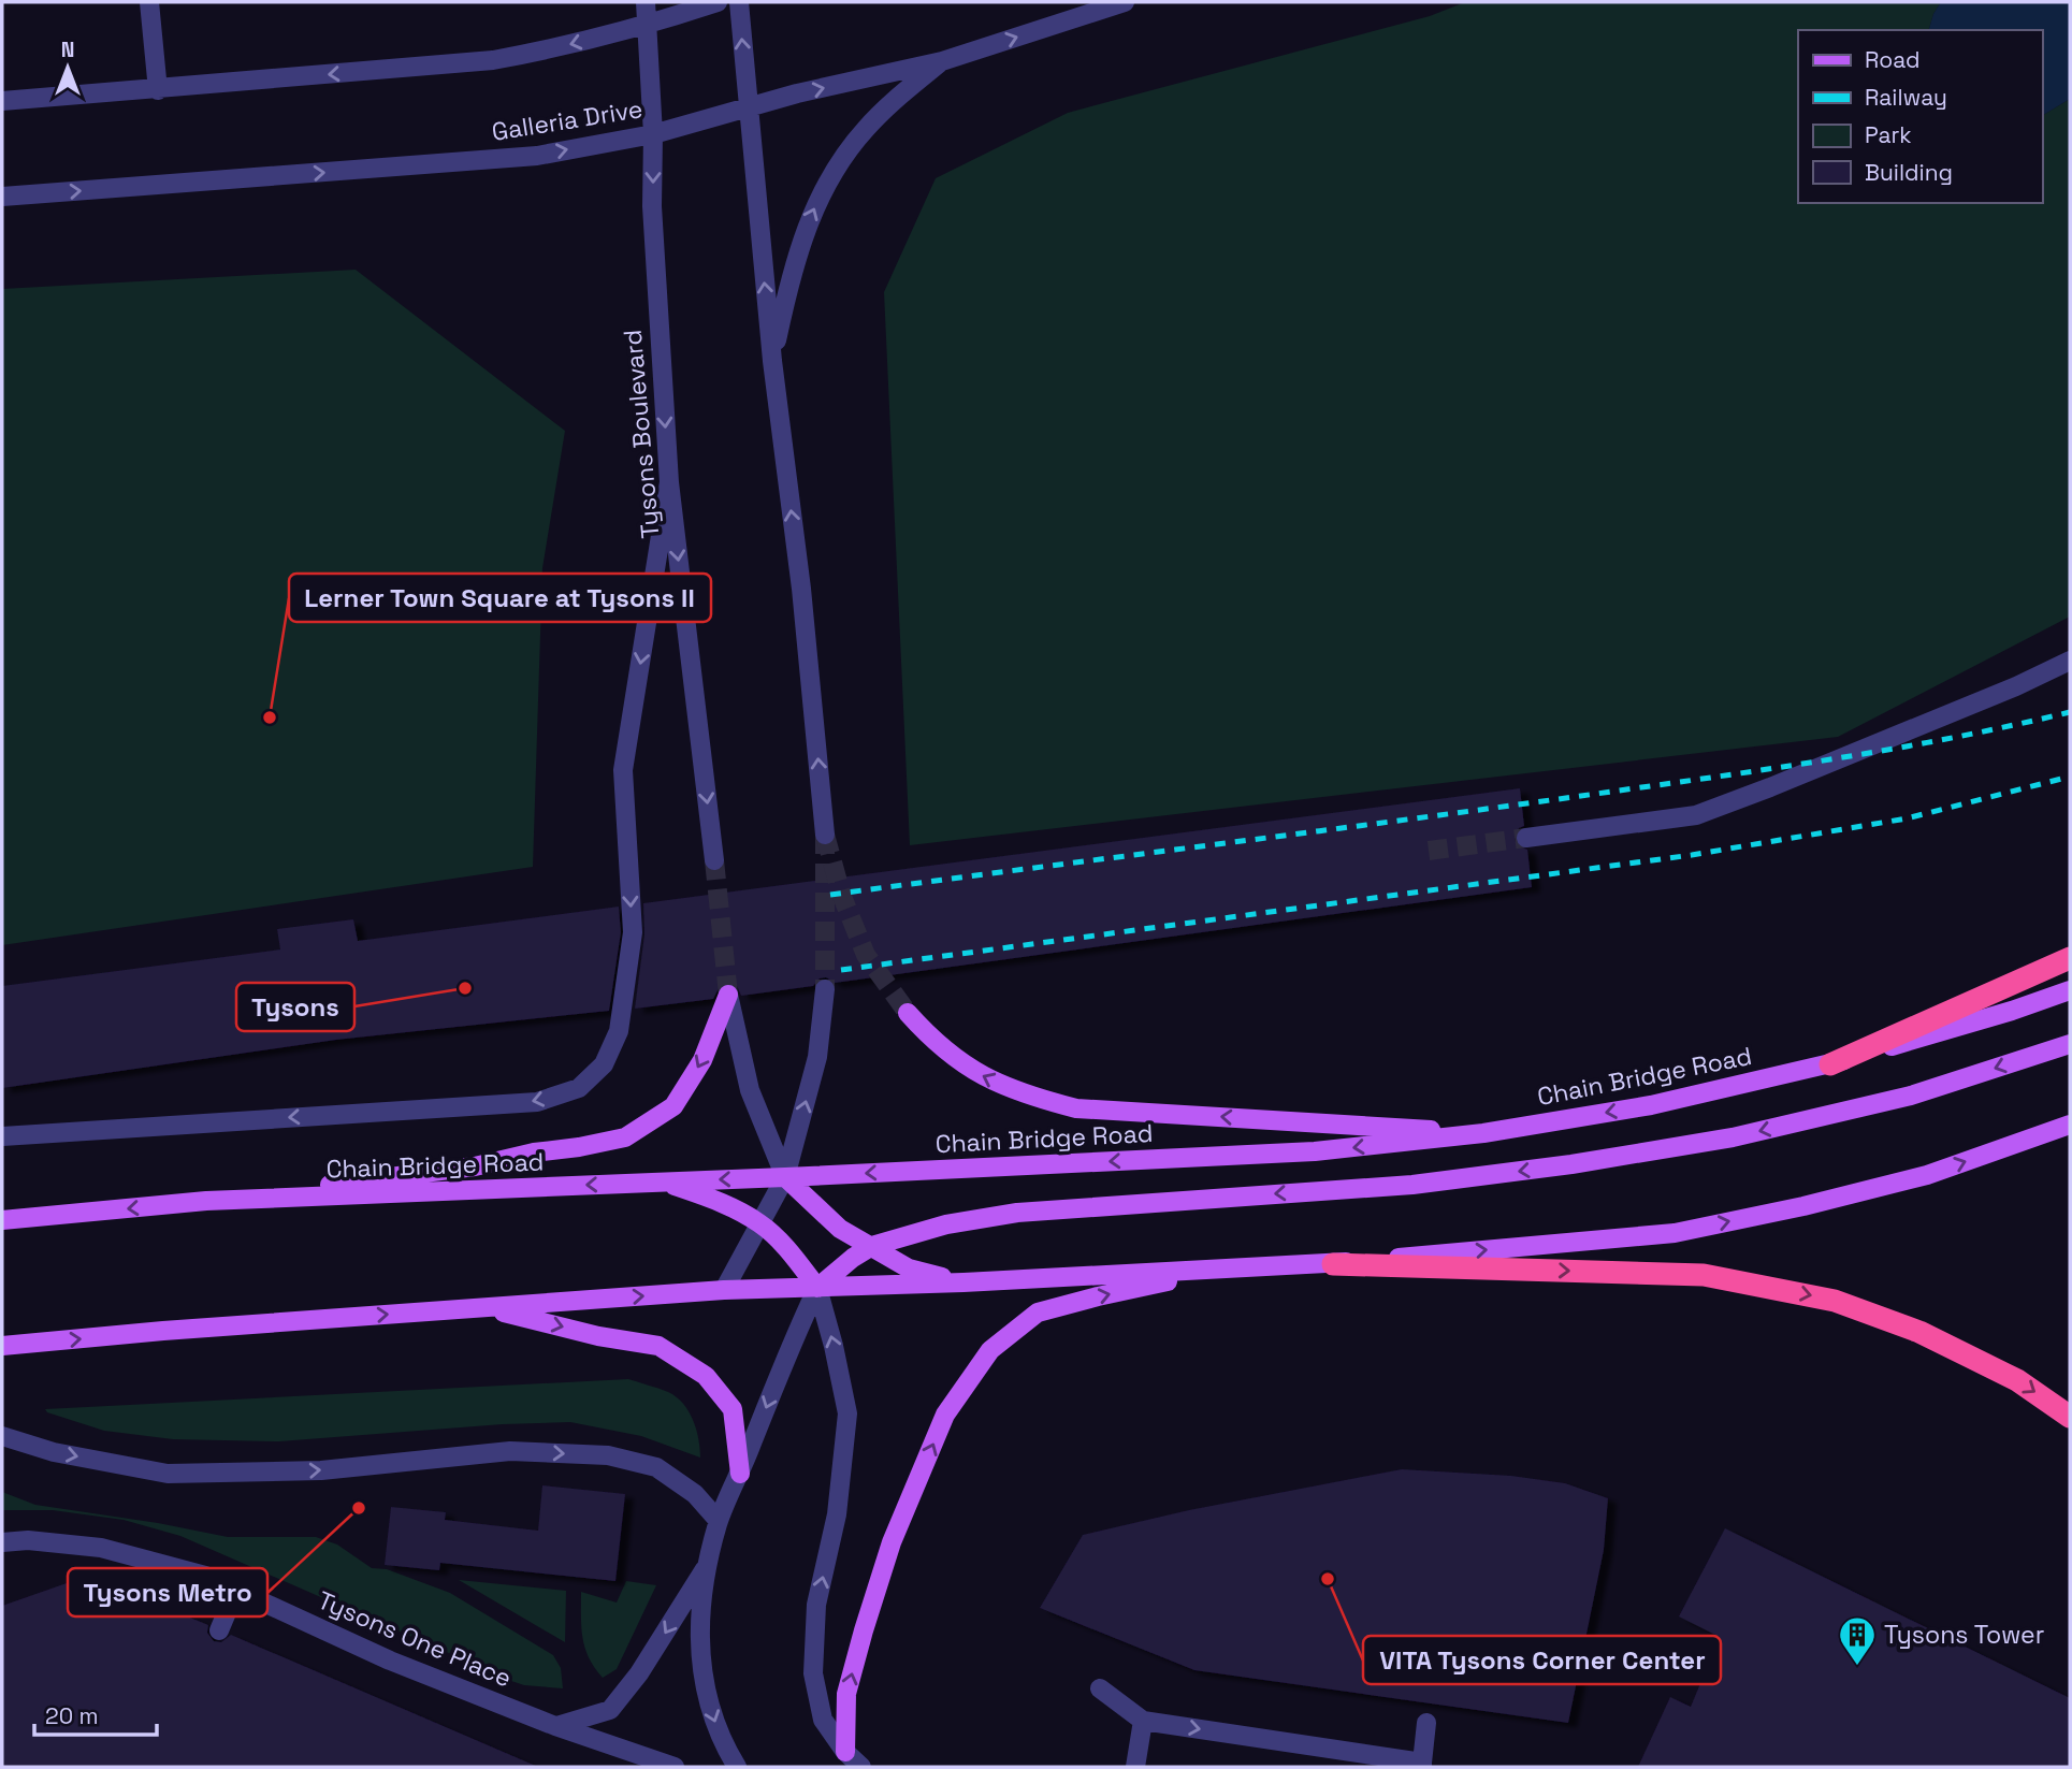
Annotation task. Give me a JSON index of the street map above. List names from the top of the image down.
{
  "streets": {
    "main road": ["Chain Bridge Road"],
    "street": ["Galleria Drive", "Tysons Boulevard", "Tysons One Place"]
  },
  "crossings": [
    ["Galleria Drive", "Tysons Boulevard"]
  ],
  "places": {
    "other": [
      "Lerner Town Square at Tysons II",
      "Tysons",
      "Tysons Metro",
      "VITA Tysons Corner Center"
    ],
    "building": ["Tysons Tower"]
  },
  "legend": [
    "Road",
    "Railway",
    "Park",
    "Building"
  ],
  "scale_bar": "20 m",
  "north": "top"
}
